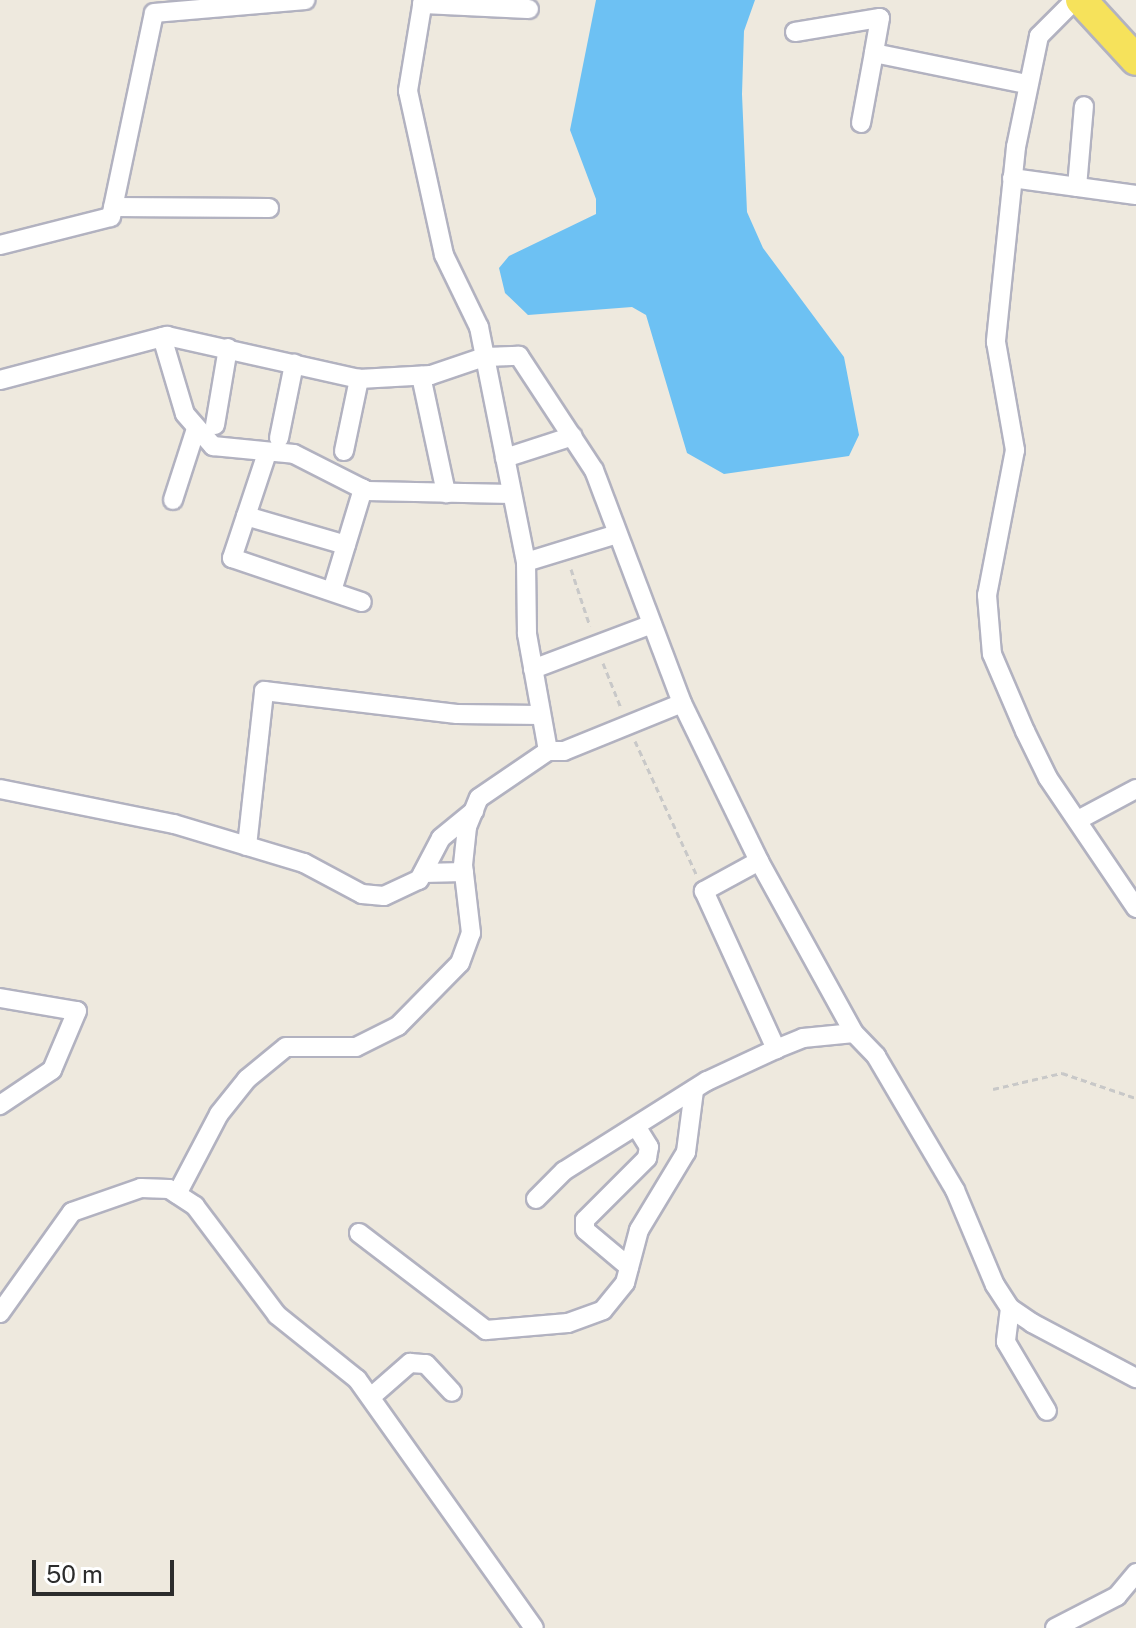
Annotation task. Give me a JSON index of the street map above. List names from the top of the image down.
{
  "scale_bar": "50 m"
}
